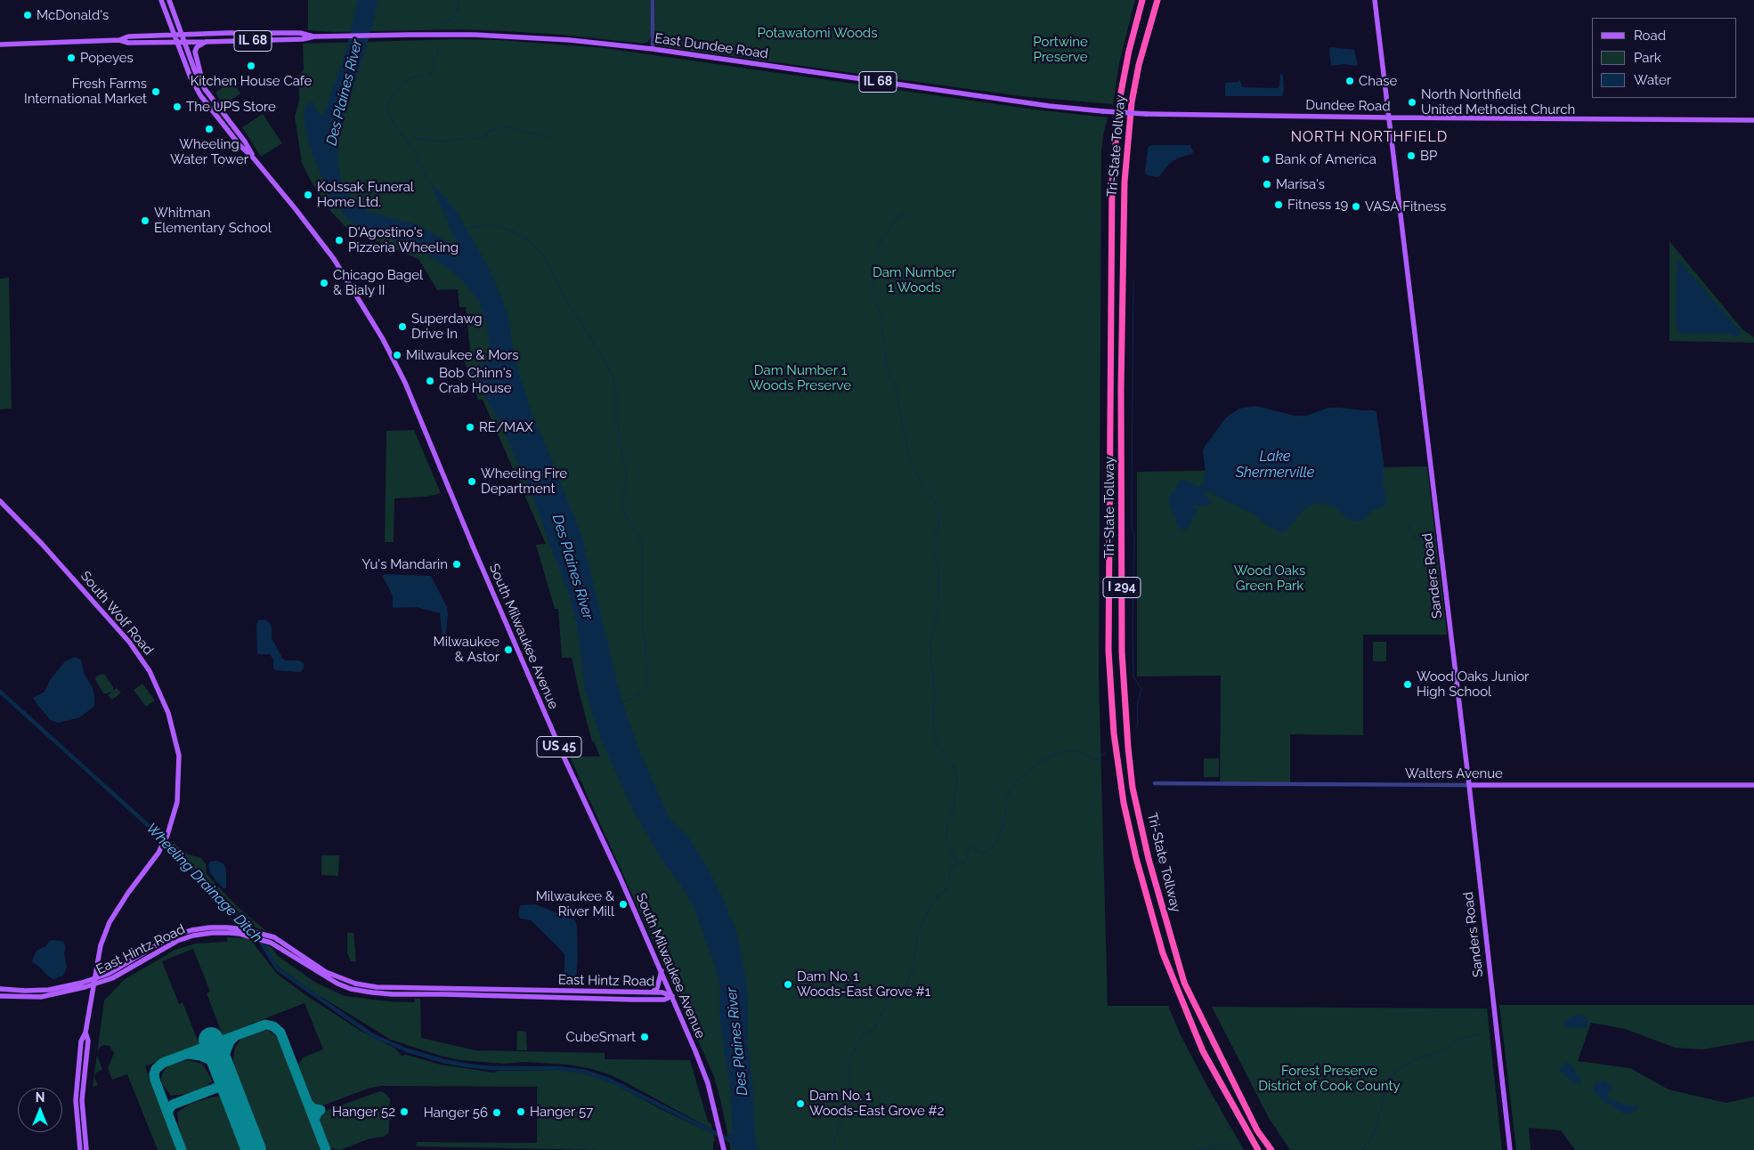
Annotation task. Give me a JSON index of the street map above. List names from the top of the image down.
{
  "streets": {
    "highway": ["Tri-State Tollway", "I 294"],
    "main road": [
      "IL 68",
      "East Dundee Road",
      "Dundee Road",
      "Sanders Road",
      "South Wolf Road",
      "South Milwaukee Avenue",
      "US 45",
      "Walters Avenue",
      "East Hintz Road"
    ]
  },
  "crossings": [
    ["East Dundee Road", "Dundee Road"],
    ["East Dundee Road", "South Milwaukee Avenue"],
    ["East Dundee Road", "US 45"],
    ["Dundee Road", "Sanders Road"],
    ["Sanders Road", "Walters Avenue"],
    ["South Wolf Road", "East Hintz Road"],
    ["South Milwaukee Avenue", "US 45"],
    ["South Milwaukee Avenue", "East Hintz Road"]
  ],
  "districts": ["NORTH NORTHFIELD"],
  "water": ["Des Plaines River", "Lake Shermerville", "Wheeling Drainage Ditch"],
  "parks": [
    "Potawatomi Woods",
    "Portwine Preserve",
    "Dam Number 1 Woods",
    "Dam Number 1 Woods Preserve",
    "Wood Oaks Green Park",
    "Forest Preserve District of Cook County"
  ],
  "places": [
    "McDonald's",
    "Popeyes",
    "Kitchen House Cafe",
    "Chase",
    "Fresh Farms International Market",
    "North Northfield United Methodist Church",
    "The UPS Store",
    "Wheeling Water Tower",
    "BP",
    "Bank of America",
    "Marisa's",
    "Kolssak Funeral Home Ltd.",
    "Fitness 19",
    "VASA Fitness",
    "Whitman Elementary School",
    "D'Agostino's Pizzeria Wheeling",
    "Chicago Bagel & Bialy II",
    "Superdawg Drive In",
    "Milwaukee & Mors",
    "Bob Chinn's Crab House",
    "RE/MAX",
    "Wheeling Fire Department",
    "Yu's Mandarin",
    "Milwaukee & Astor",
    "Wood Oaks Junior High School",
    "Milwaukee & River Mill",
    "Dam No. 1 Woods-East Grove #1",
    "CubeSmart",
    "Dam No. 1 Woods-East Grove #2",
    "Hanger 52",
    "Hanger 57",
    "Hanger 56"
  ],
  "legend": ["Road", "Park", "Water"],
  "north": "top"
}
